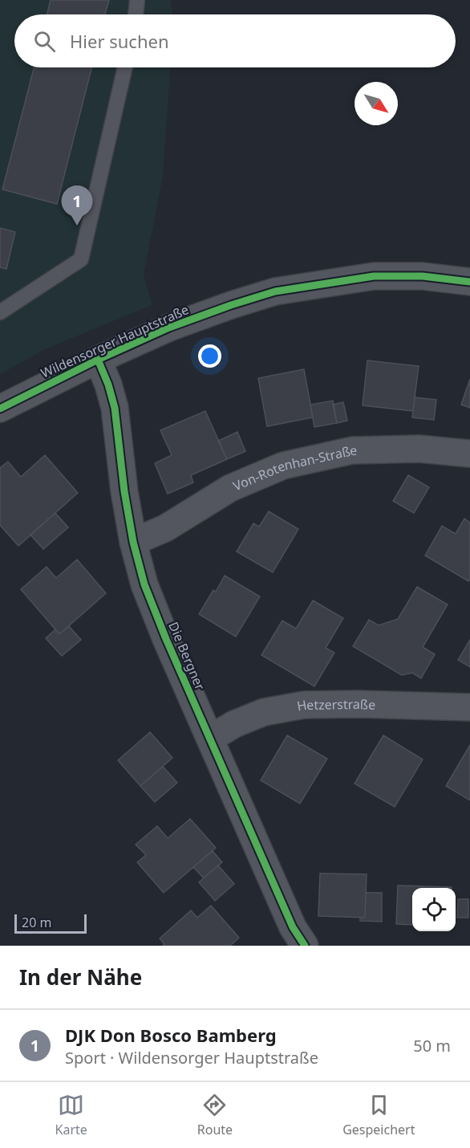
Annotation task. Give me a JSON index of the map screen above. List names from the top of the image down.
{
  "streets": {
    "street": [
      "Wildensorger Hauptstraße",
      "Von-Rotenhan-Straße",
      "Die Bergner",
      "Hetzerstraße"
    ]
  },
  "crossings": [
    ["Wildensorger Hauptstraße", "Die Bergner"],
    ["Von-Rotenhan-Straße", "Die Bergner"],
    ["Die Bergner", "Hetzerstraße"]
  ],
  "scale_bar": "20 m",
  "north": "bottom right",
  "page": {
    "search": "Hier suchen",
    "pins": "1",
    "scale": "20 m",
    "heading": "In der Nähe",
    "list": [
      {
        "mark": "1",
        "name": "DJK Don Bosco Bamberg",
        "note": "Sport · Wildensorger Hauptstraße",
        "value": "50 m"
      }
    ],
    "nav": ["Karte", "Route", "Gespeichert"]
  }
}
